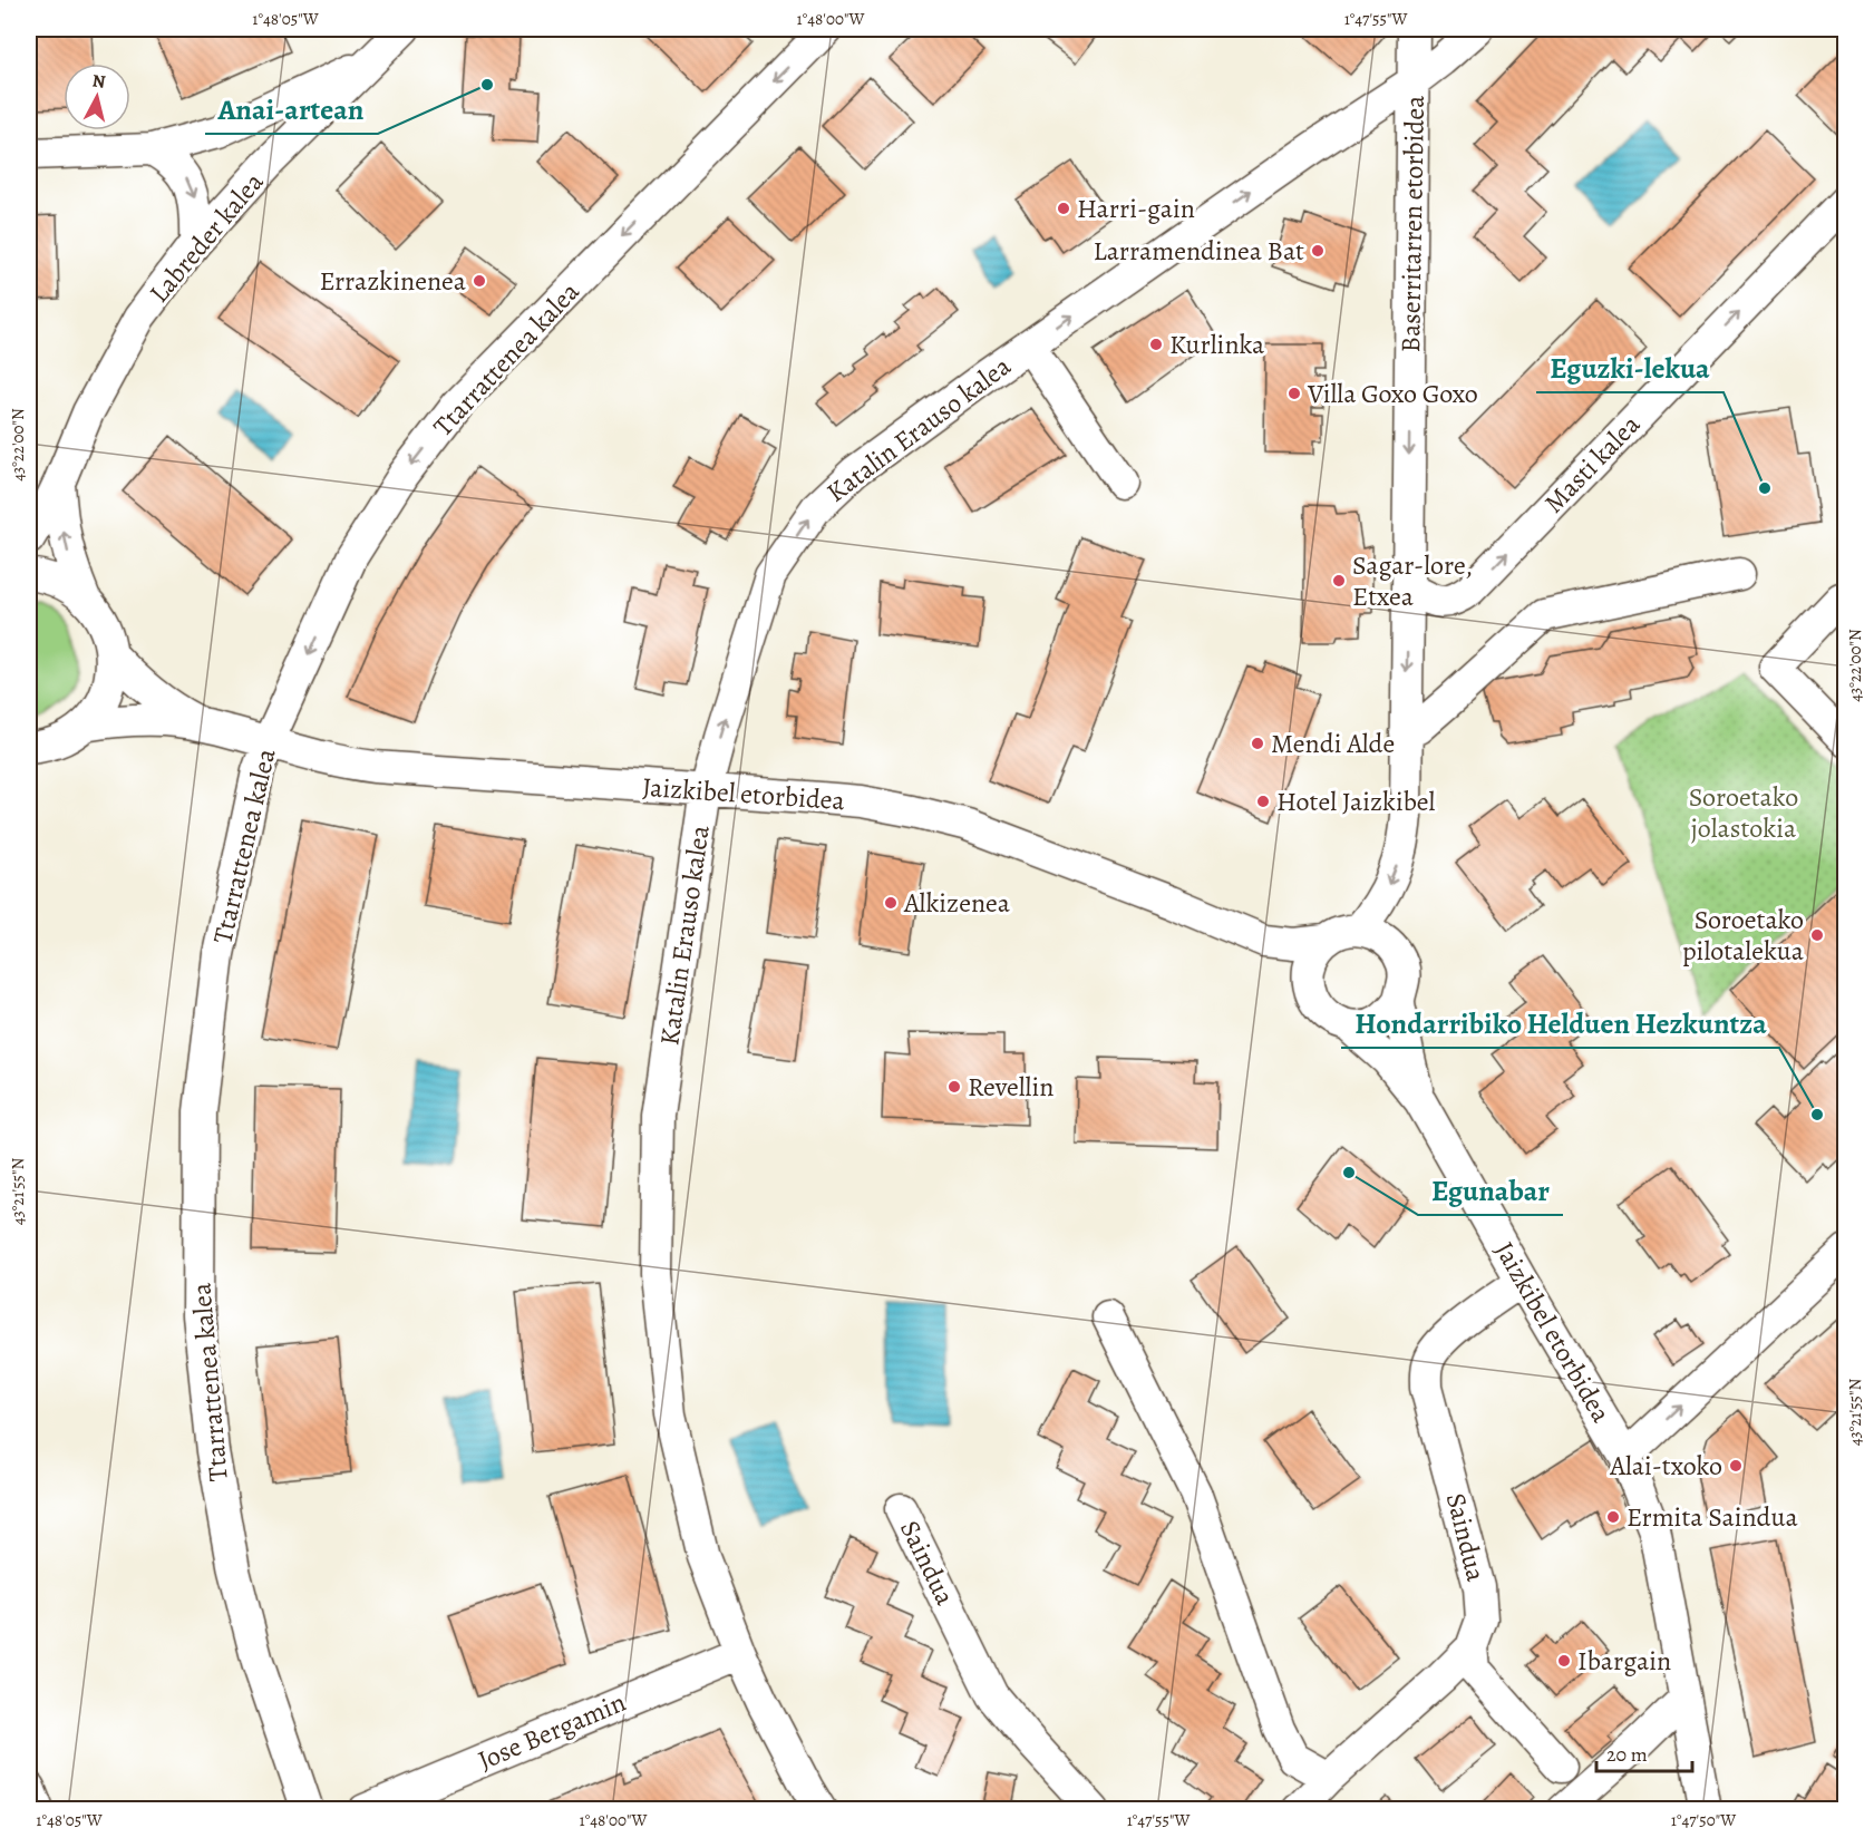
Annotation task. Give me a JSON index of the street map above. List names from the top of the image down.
{
  "streets": {
    "street": [
      "Baserritarren etorbidea",
      "Labreder kalea",
      "Ttarrattenea kalea",
      "Katalin Erauso kalea",
      "Masti kalea",
      "Jaizkibel etorbidea",
      "Saindua",
      "Jose Bergamin"
    ]
  },
  "crossings": [
    ["Baserritarren etorbidea", "Katalin Erauso kalea"],
    ["Baserritarren etorbidea", "Masti kalea"],
    ["Baserritarren etorbidea", "Jaizkibel etorbidea"],
    ["Ttarrattenea kalea", "Jaizkibel etorbidea"],
    ["Katalin Erauso kalea", "Jaizkibel etorbidea"],
    ["Katalin Erauso kalea", "Jose Bergamin"],
    ["Jaizkibel etorbidea", "Saindua"]
  ],
  "one_way": ["Baserritarren etorbidea", "Ttarrattenea kalea", "Katalin Erauso kalea"],
  "parks": ["Soroetako jolastokia"],
  "places": [
    "Anai-artean",
    "Harri-gain",
    "Larramendinea Bat",
    "Errazkinenea",
    "Kurlinka",
    "Villa Goxo Goxo",
    "Eguzki-lekua",
    "Sagar-lore, Etxea",
    "Mendi Alde",
    "Hotel Jaizkibel",
    "Alkizenea",
    "Soroetako pilotalekua",
    "Revellin",
    "Hondarribiko Helduen Hezkuntza",
    "Egunabar",
    "Alai-txoko",
    "Ermita Saindua",
    "Ibargain"
  ],
  "scale_bar": "20 m",
  "north": "top",
  "coordinates": [
    "1°48'05\"W",
    "1°48'00\"W",
    "1°47'55\"W",
    "43°22'00\"N",
    "43°21'55\"N",
    "1°47'50\"W"
  ]
}
